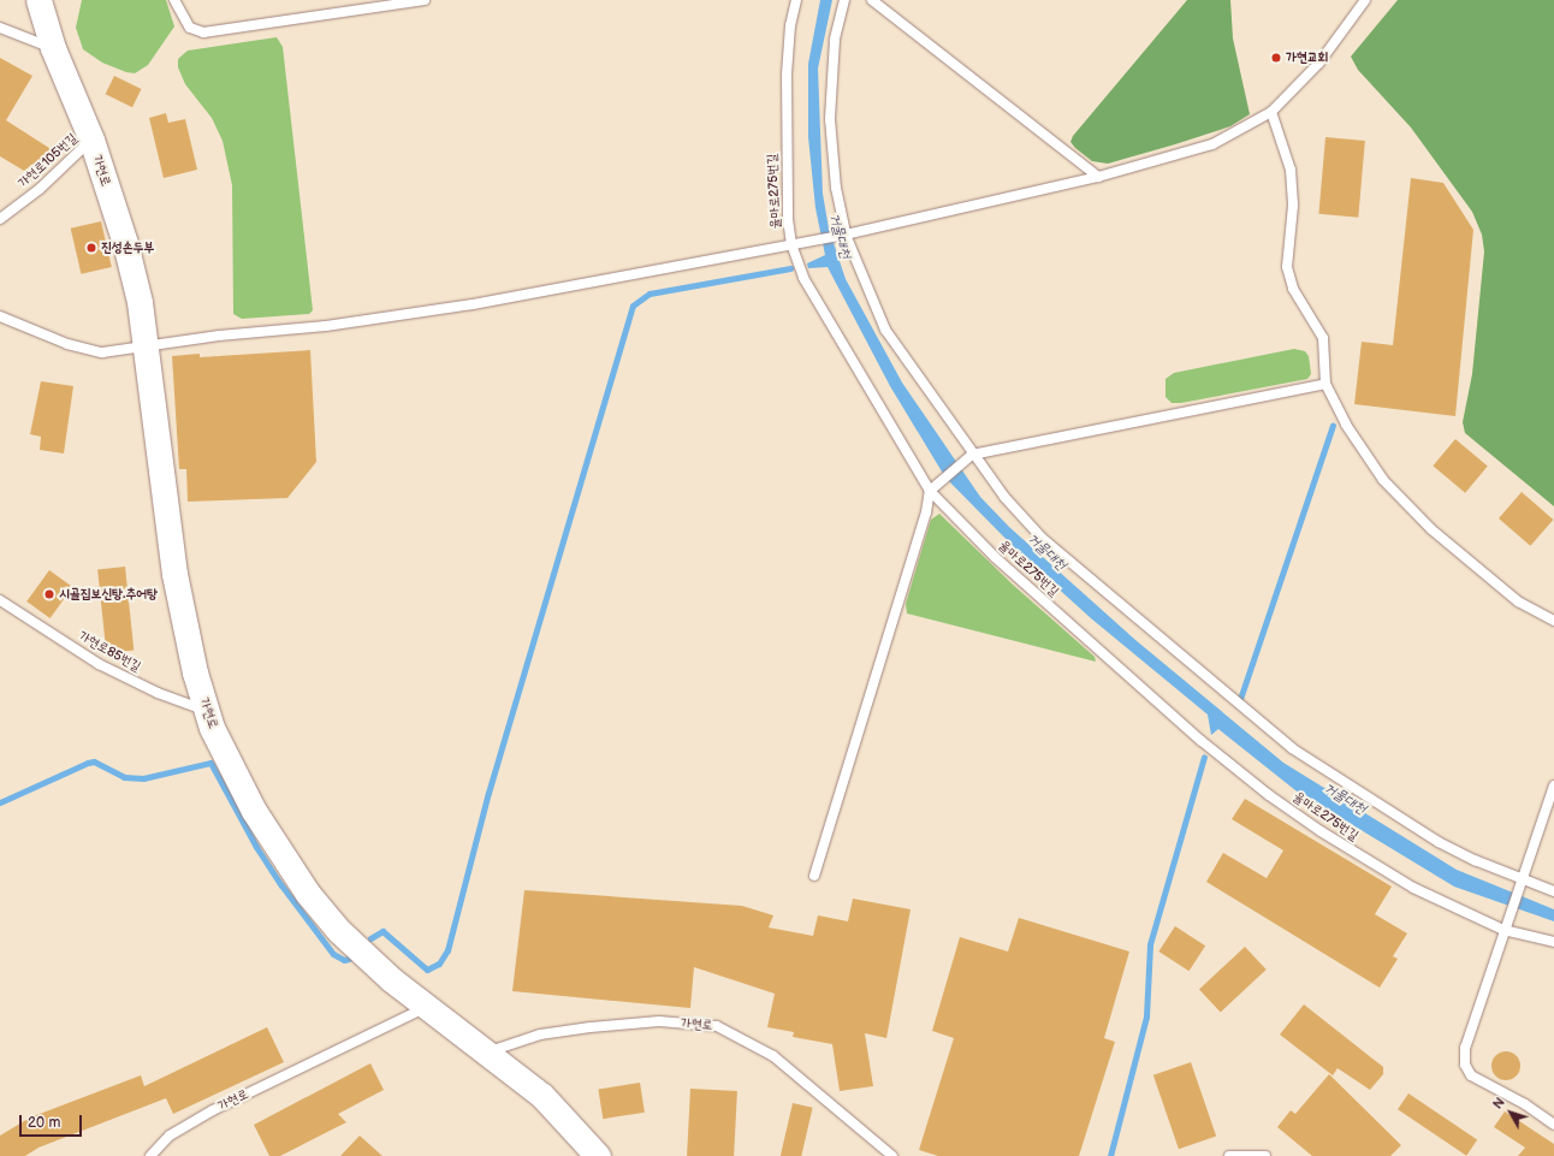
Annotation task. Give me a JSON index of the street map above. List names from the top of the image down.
{
  "streets": {
    "street": ["가현로"],
    "lane": ["가현로105번길", "율마로275번길", "가현로85번길"]
  },
  "crossings": [
    ["가현로105번길", "가현로"],
    ["가현로", "가현로85번길"]
  ],
  "water": ["거물대천"],
  "places": ["가현교회", "진성손두부", "시골집보신탕.추어탕"],
  "scale_bar": "20 m",
  "north": "top left"
}
